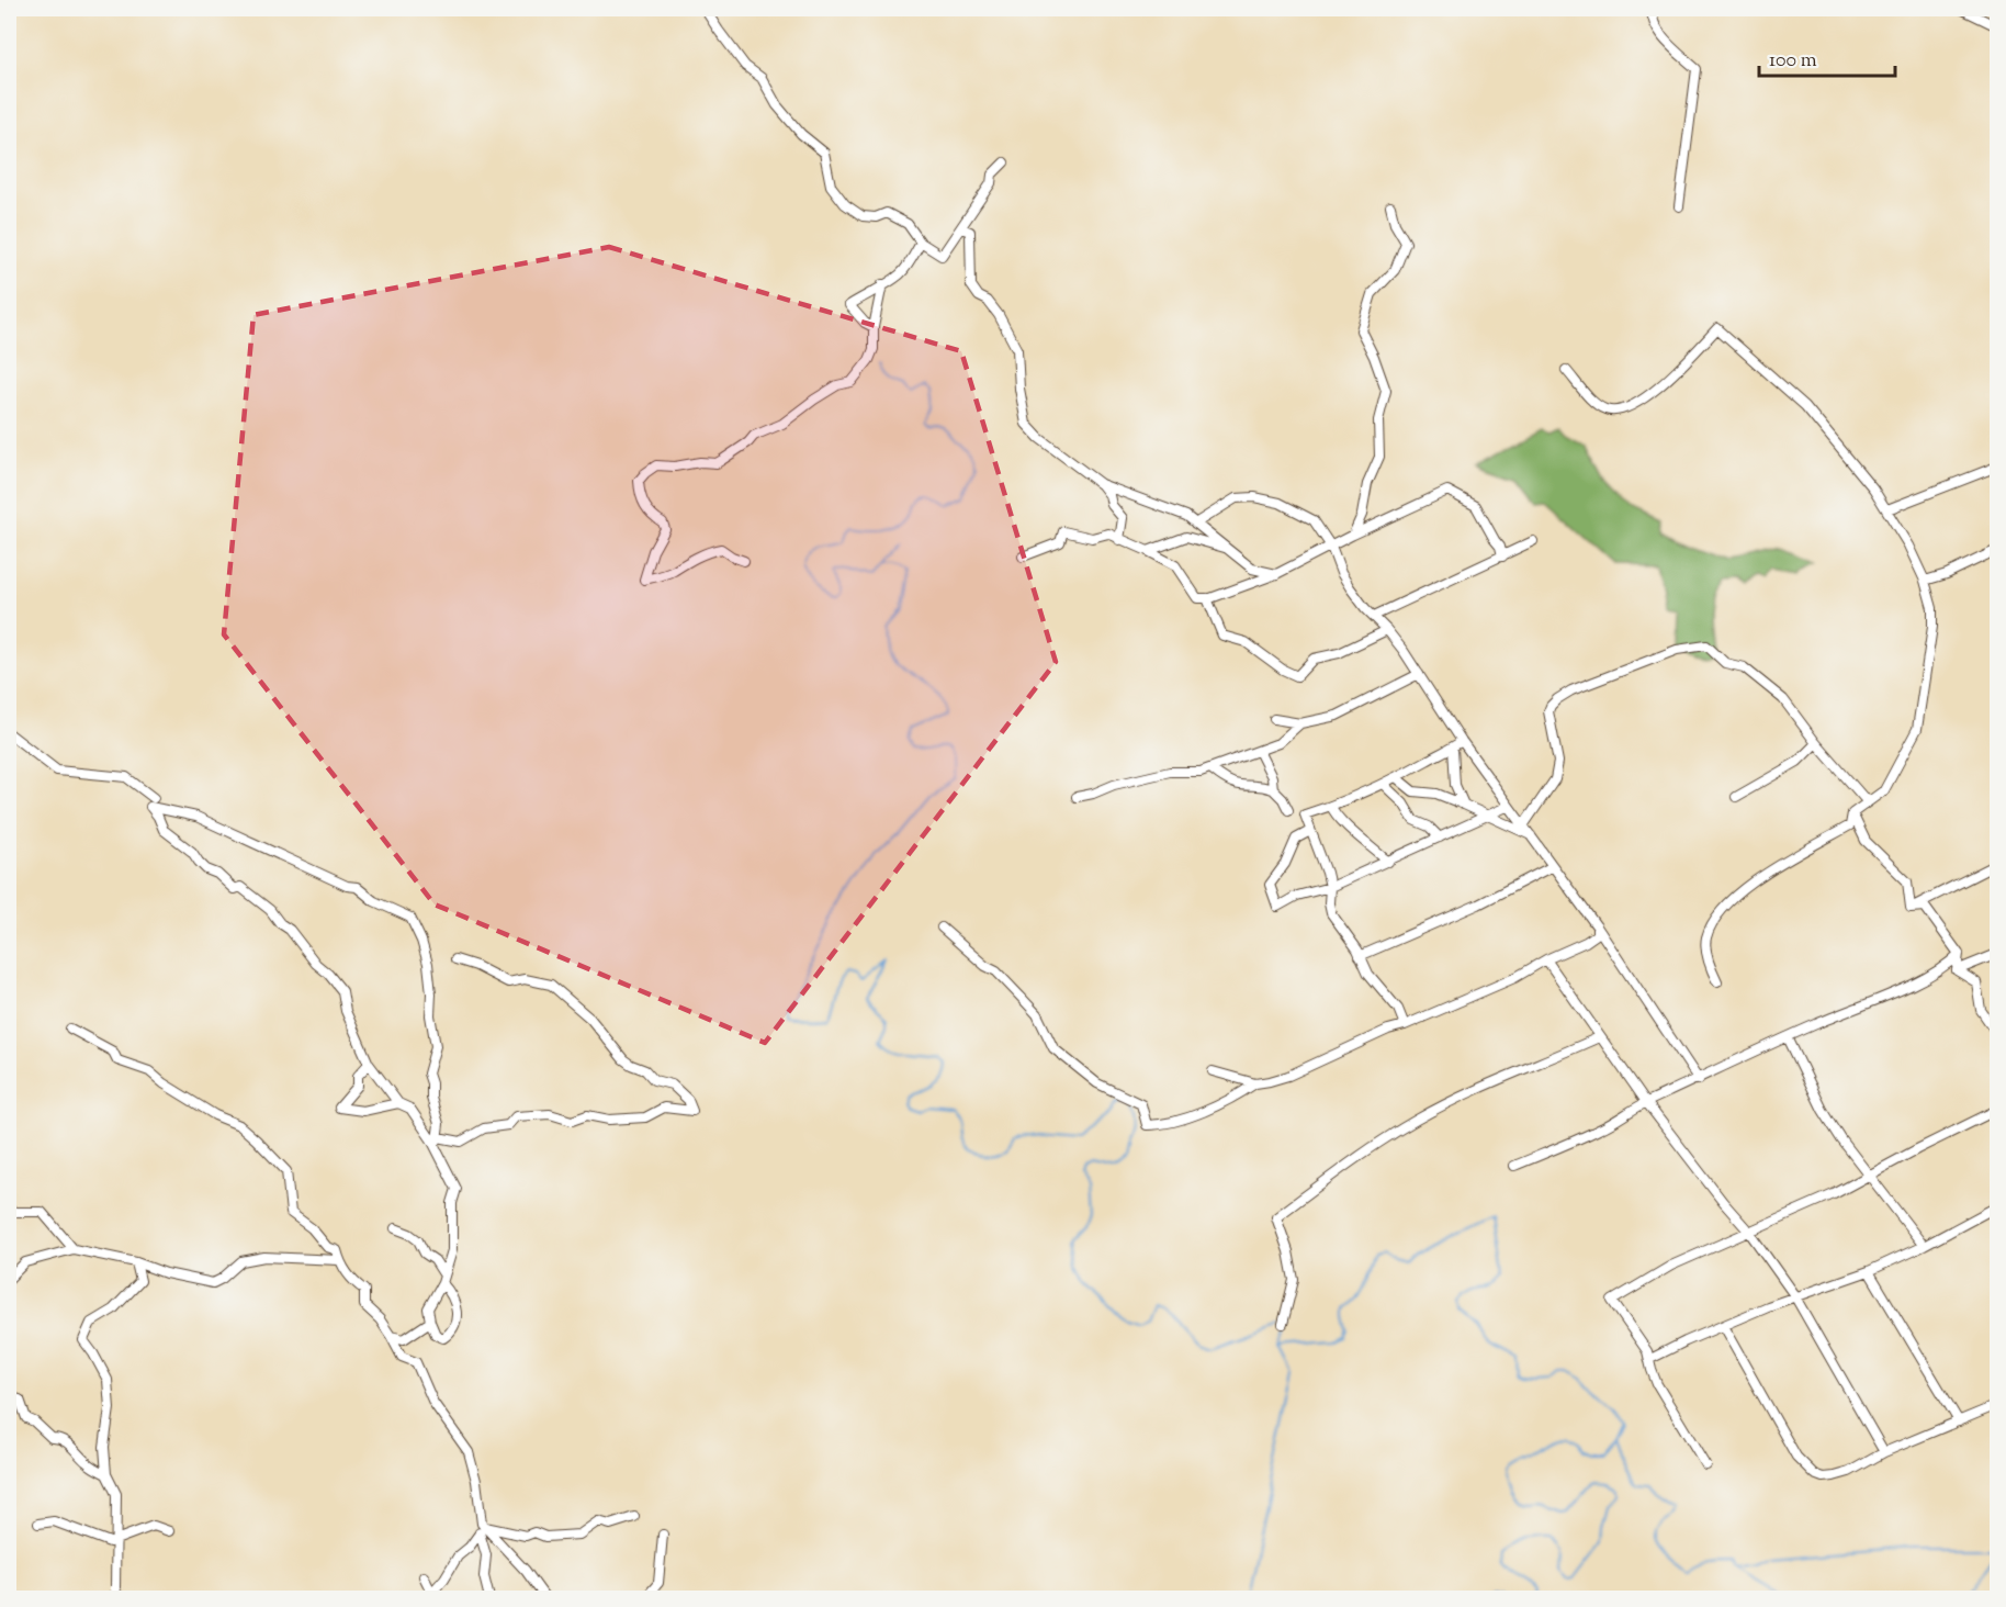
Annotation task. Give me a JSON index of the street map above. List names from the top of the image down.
{
  "scale_bar": "100 m"
}
